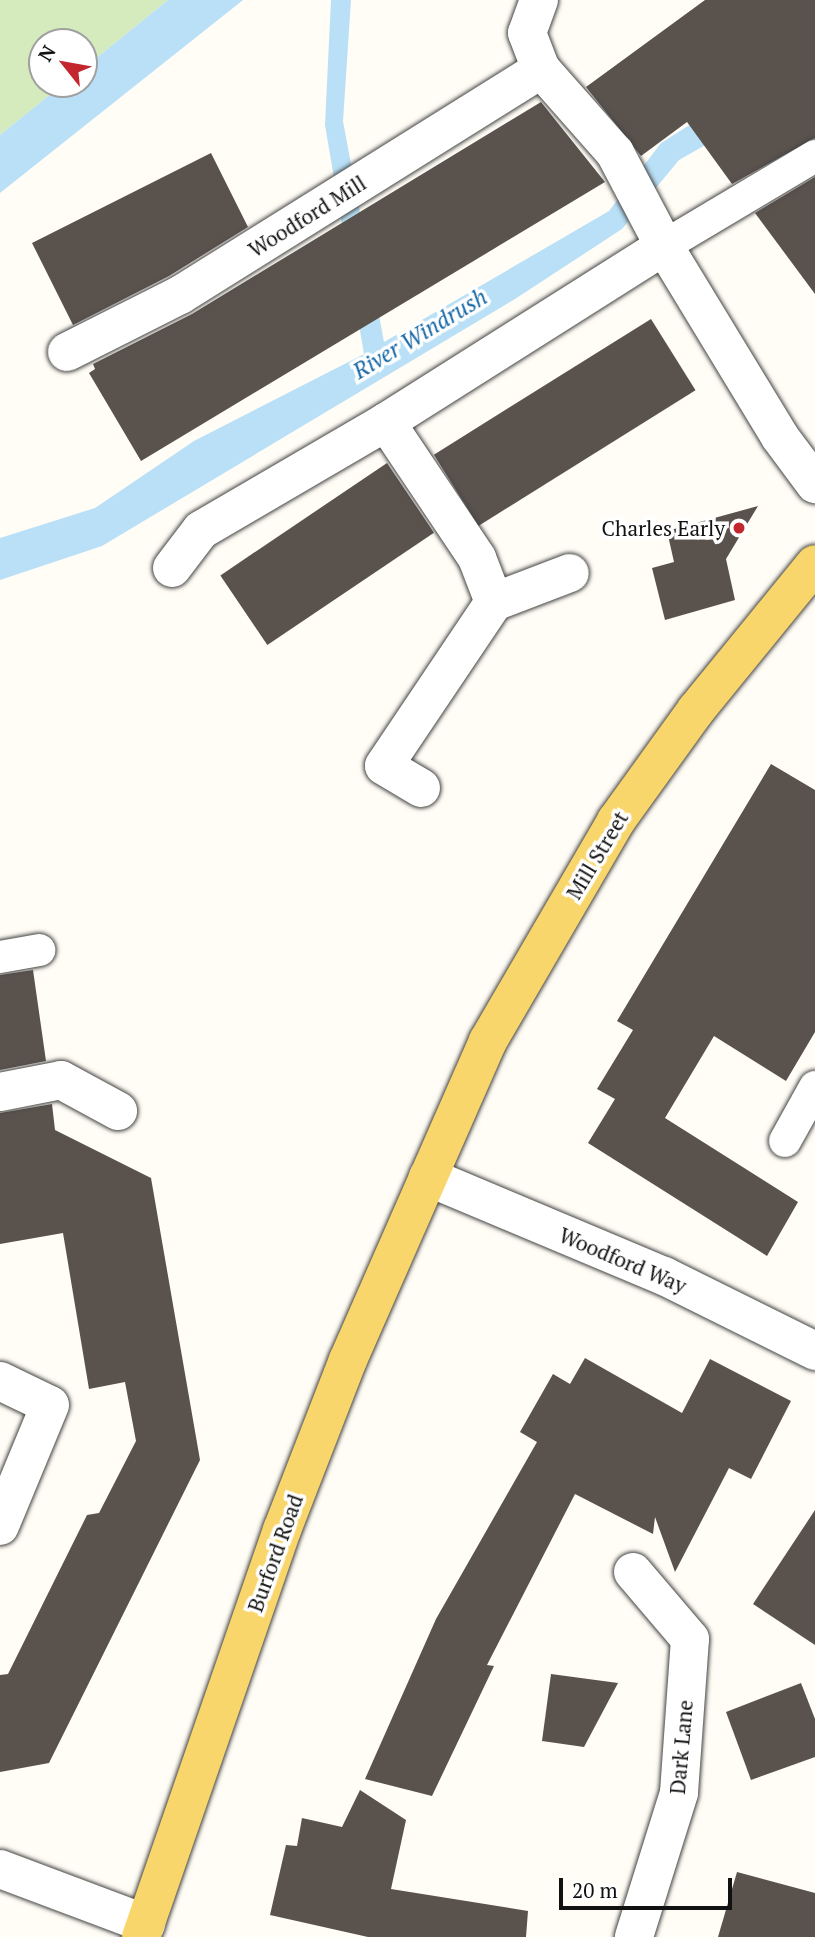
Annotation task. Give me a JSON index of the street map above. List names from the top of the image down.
{
  "streets": {
    "main road": ["Mill Street", "Burford Road"],
    "street": ["Woodford Mill", "Woodford Way", "Dark Lane"]
  },
  "crossings": [
    ["Mill Street", "Woodford Way"],
    ["Mill Street", "Burford Road"],
    ["Woodford Way", "Burford Road"]
  ],
  "water": ["River Windrush"],
  "places": ["Charles Early"],
  "scale_bar": "20 m",
  "north": "top left"
}
